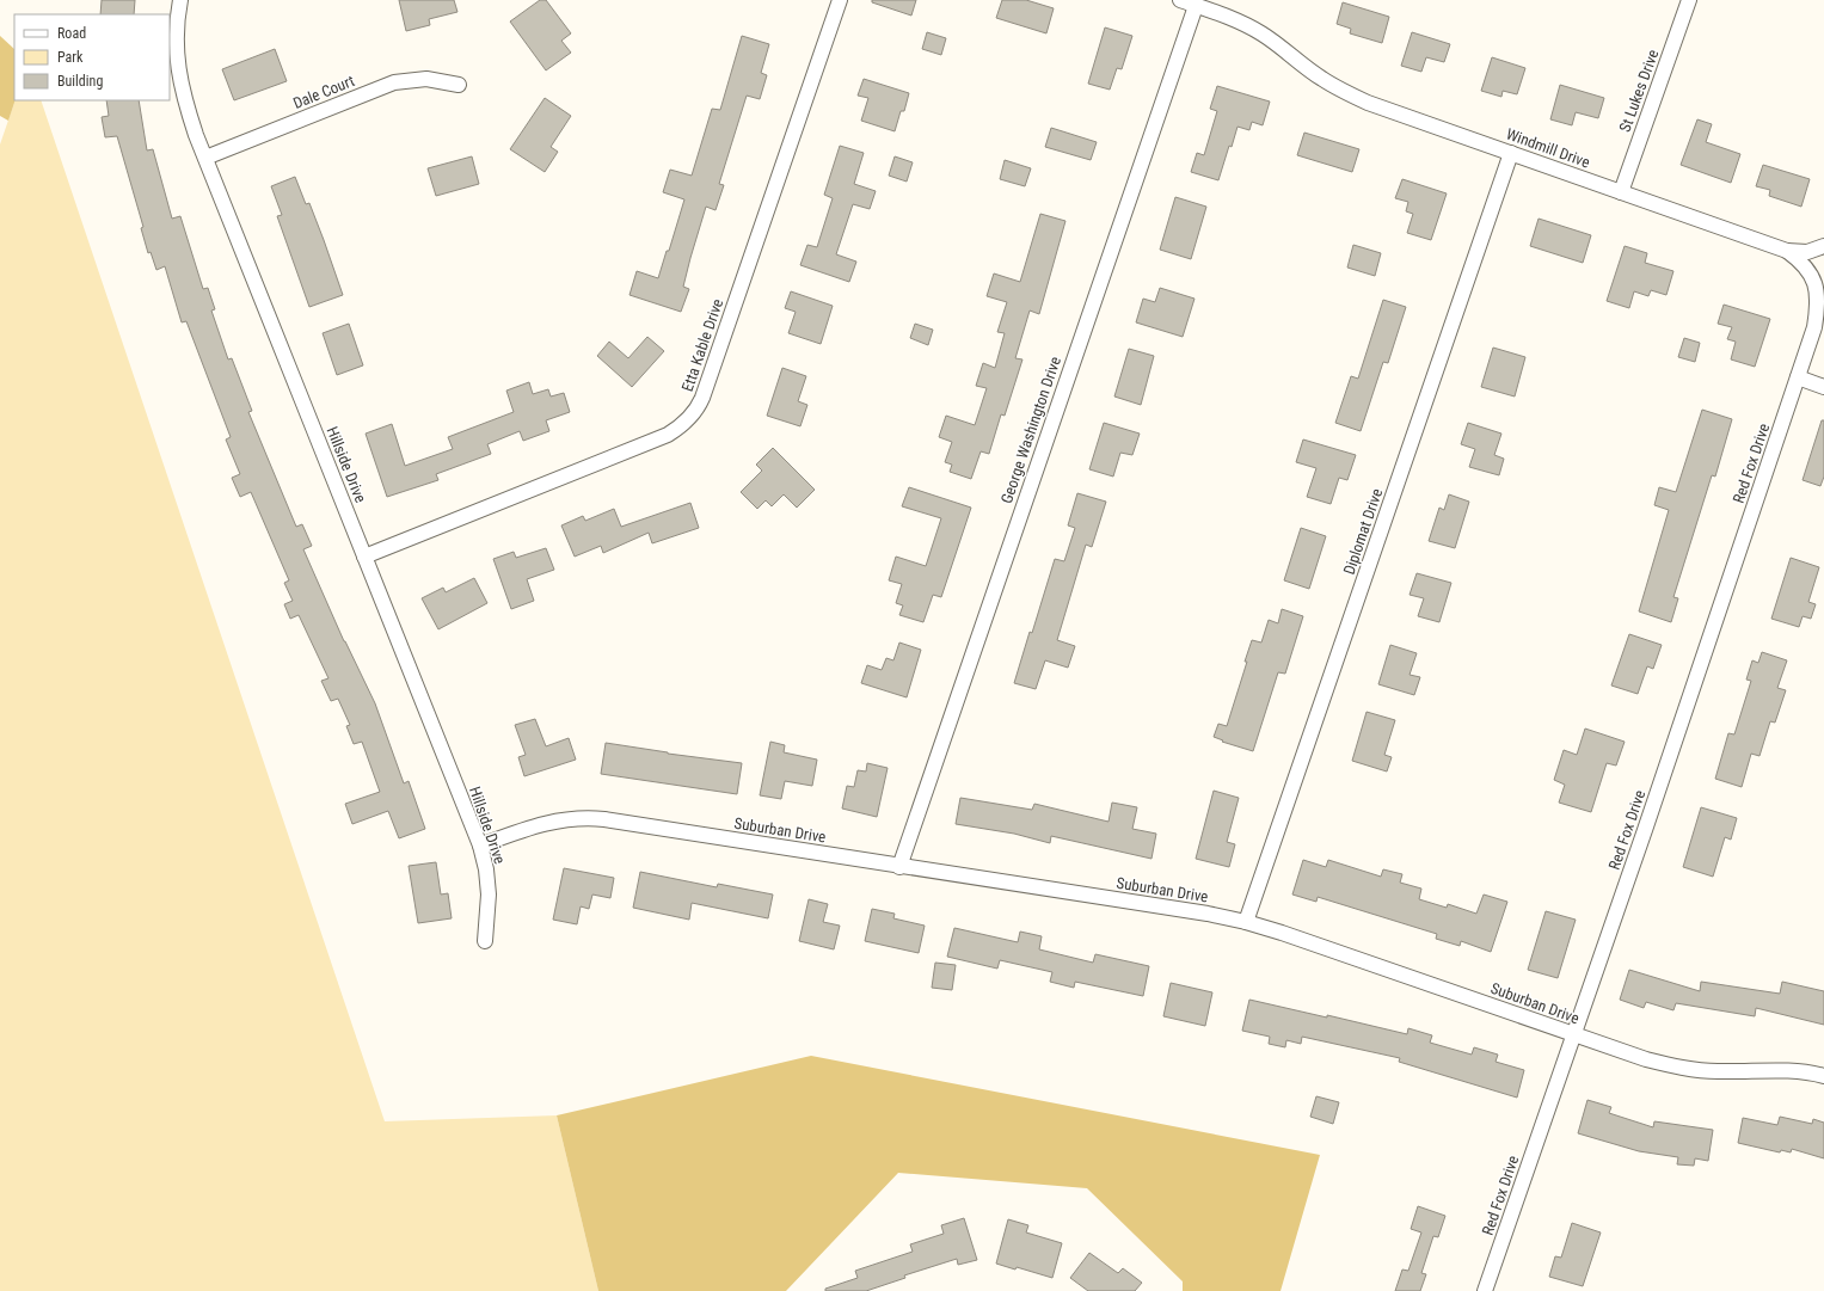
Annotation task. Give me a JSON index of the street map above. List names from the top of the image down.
{
  "streets": {
    "street": [
      "St Lukes Drive",
      "Dale Court",
      "Windmill Drive",
      "Etta Kable Drive",
      "George Washington Drive",
      "Red Fox Drive",
      "Hillside Drive",
      "Diplomat Drive",
      "Suburban Drive"
    ]
  },
  "crossings": [
    ["St Lukes Drive", "Windmill Drive"],
    ["Dale Court", "Hillside Drive"],
    ["Windmill Drive", "George Washington Drive"],
    ["Windmill Drive", "Red Fox Drive"],
    ["Windmill Drive", "Diplomat Drive"],
    ["Etta Kable Drive", "Hillside Drive"],
    ["George Washington Drive", "Suburban Drive"],
    ["Red Fox Drive", "Suburban Drive"],
    ["Hillside Drive", "Suburban Drive"],
    ["Diplomat Drive", "Suburban Drive"]
  ],
  "legend": ["Road", "Park", "Building"]
}
